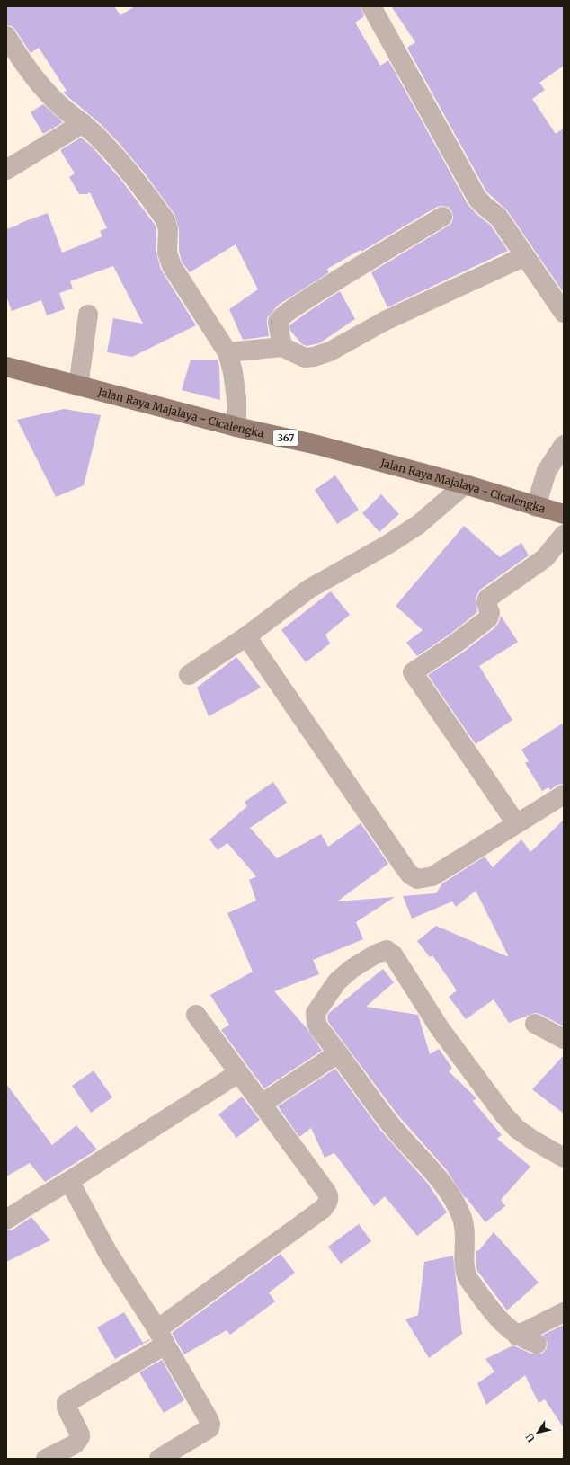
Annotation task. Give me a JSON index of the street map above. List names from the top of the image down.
{
  "streets": {
    "main road": ["Jalan Raya Majalaya - Cicalengka", "367"]
  },
  "north": "bottom left"
}
